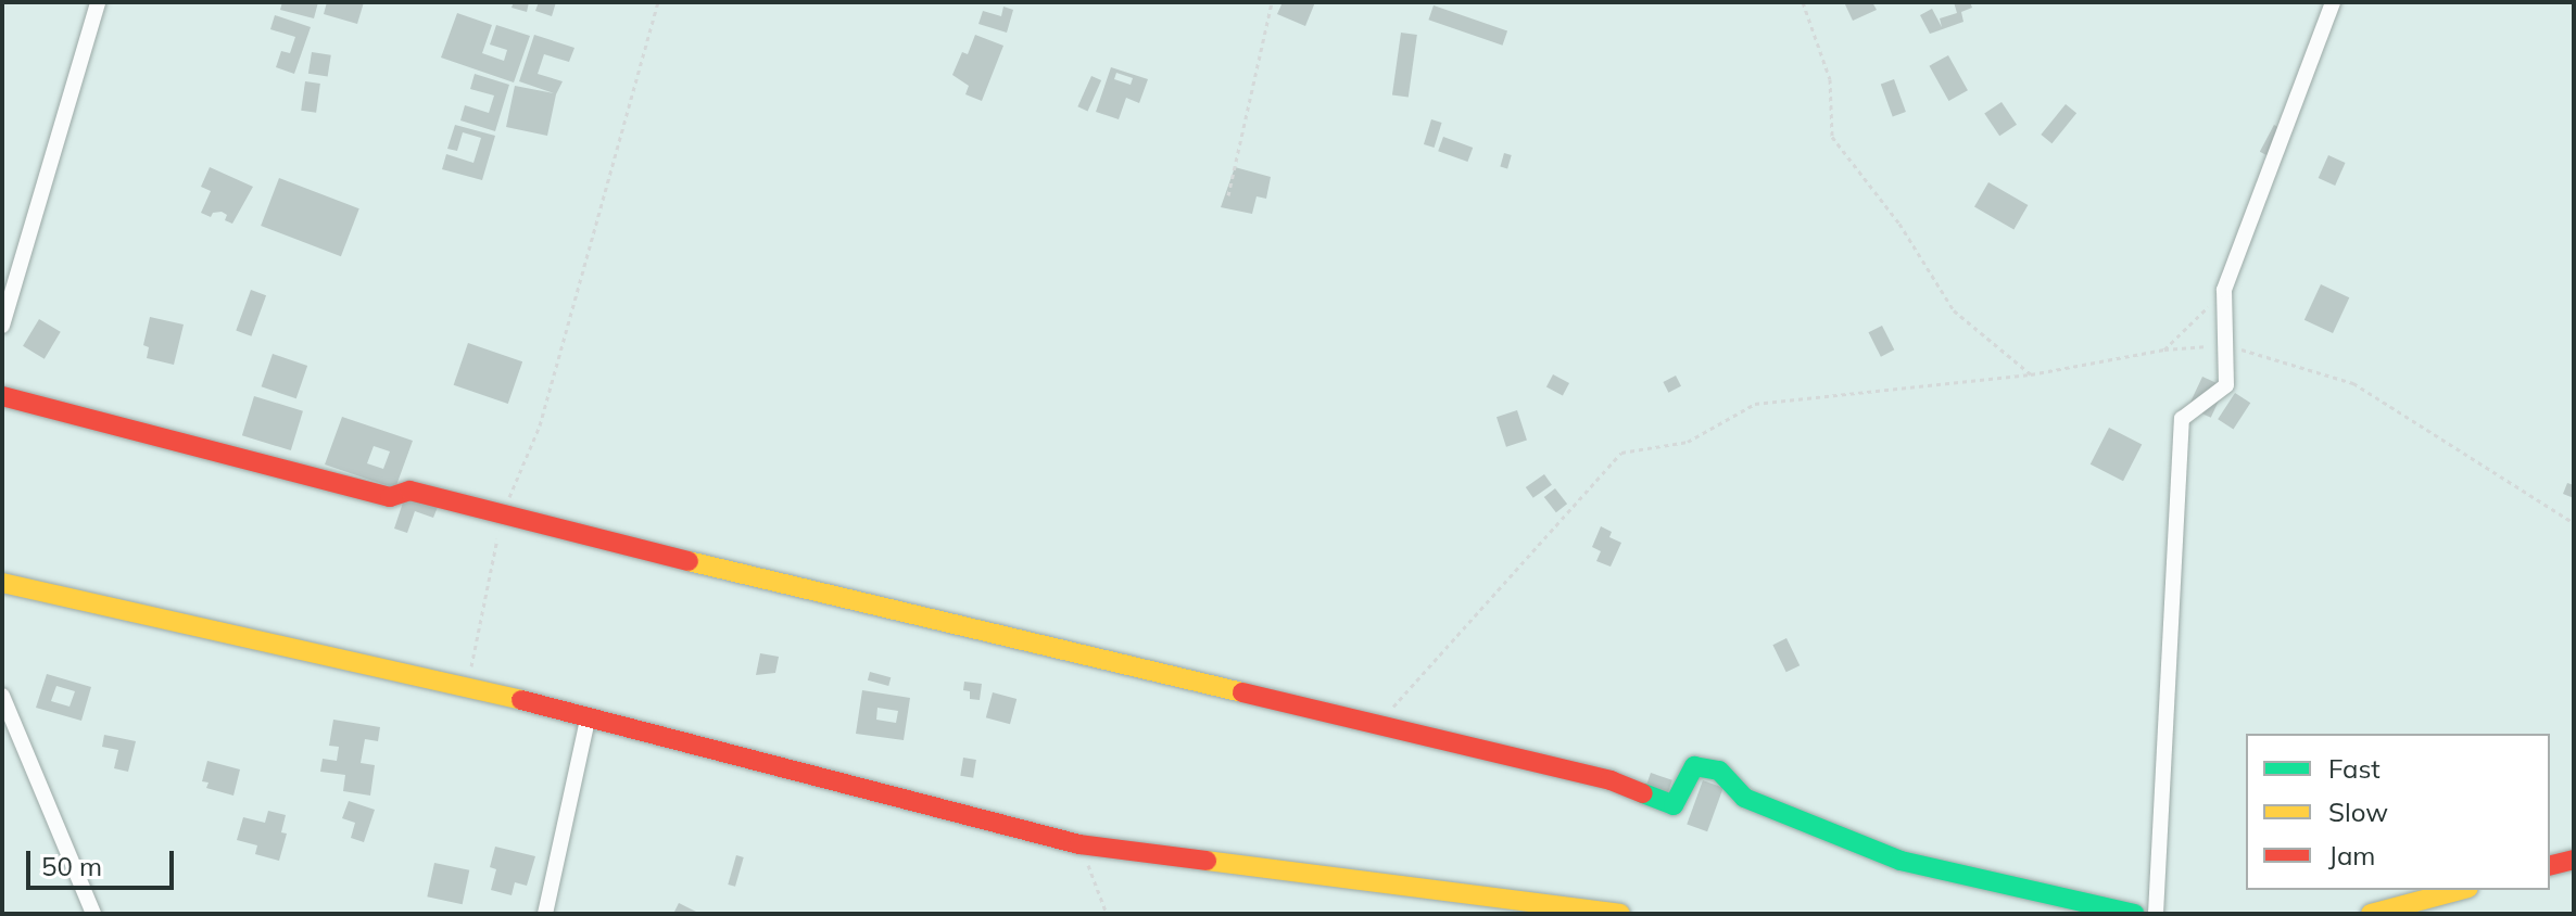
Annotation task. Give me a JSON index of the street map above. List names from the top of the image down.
{
  "legend": ["Fast", "Slow", "Jam"],
  "scale_bar": "50 m"
}
